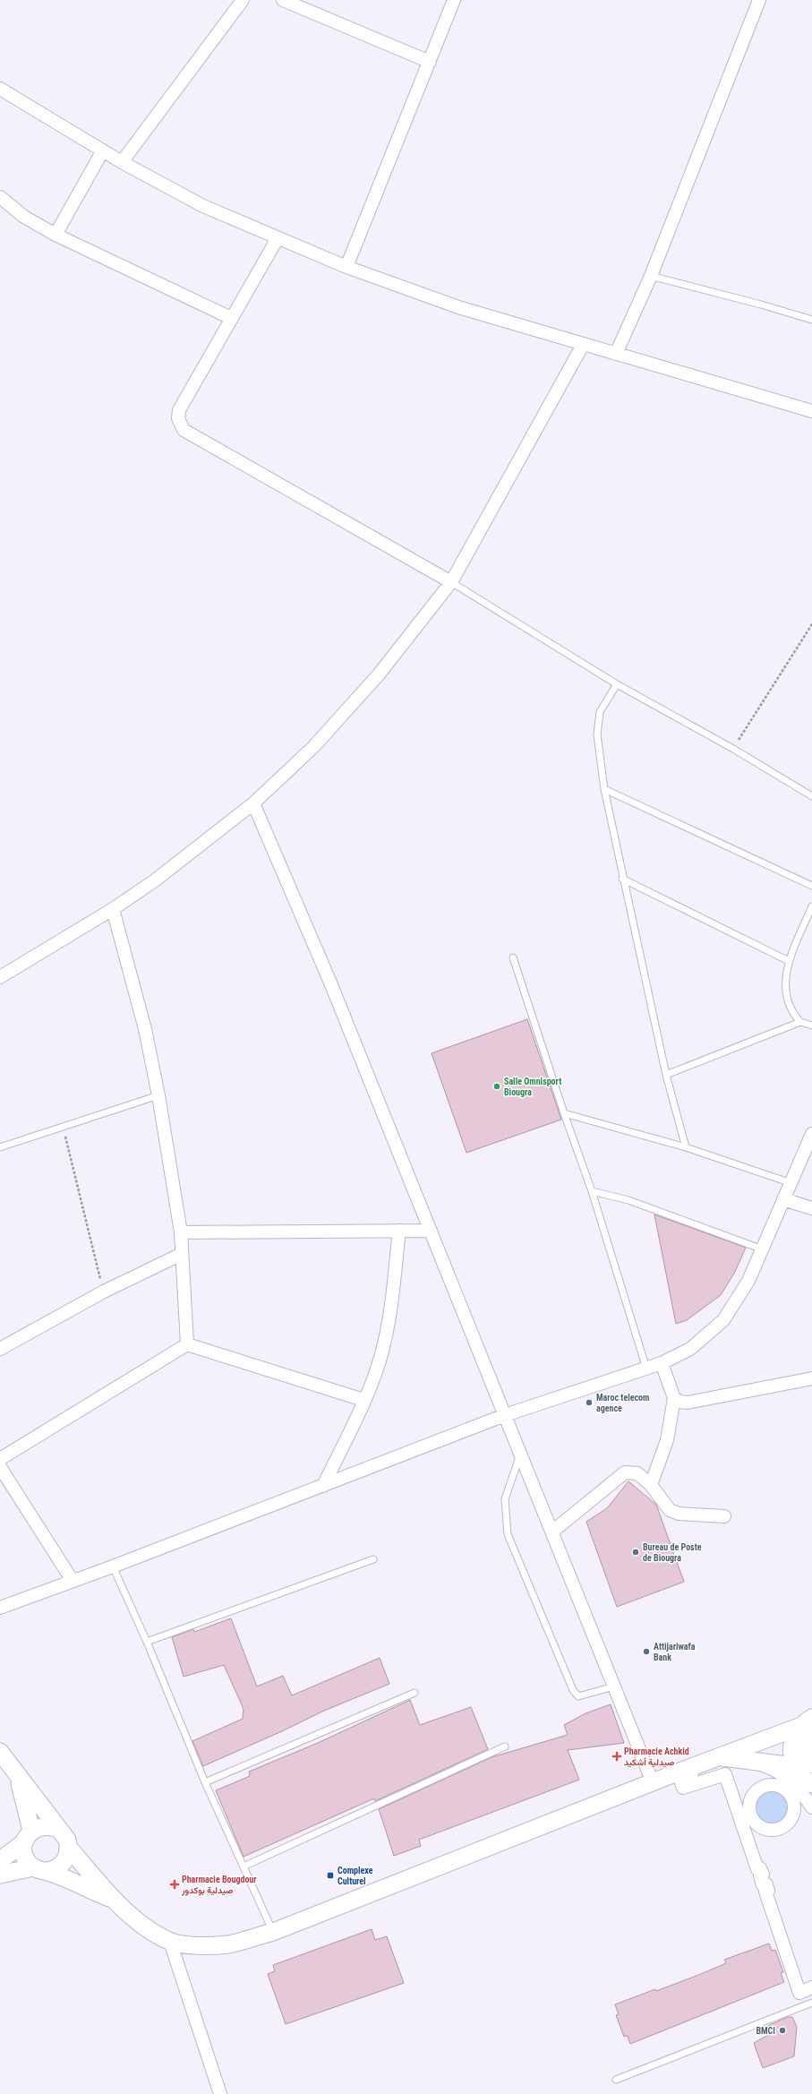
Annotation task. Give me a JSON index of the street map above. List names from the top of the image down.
{
  "places": {
    "other": [
      "Salle Omnisport Biougra",
      "Maroc telecom agence",
      "Bureau de Poste de Biougra",
      "Attijariwafa Bank",
      "BMCI"
    ],
    "health": ["Pharmacie Achkid صيدلية أشكيد", "Pharmacie Bougdour صيدلية بوكدور"],
    "transit": ["Complexe Culturel"]
  }
}
